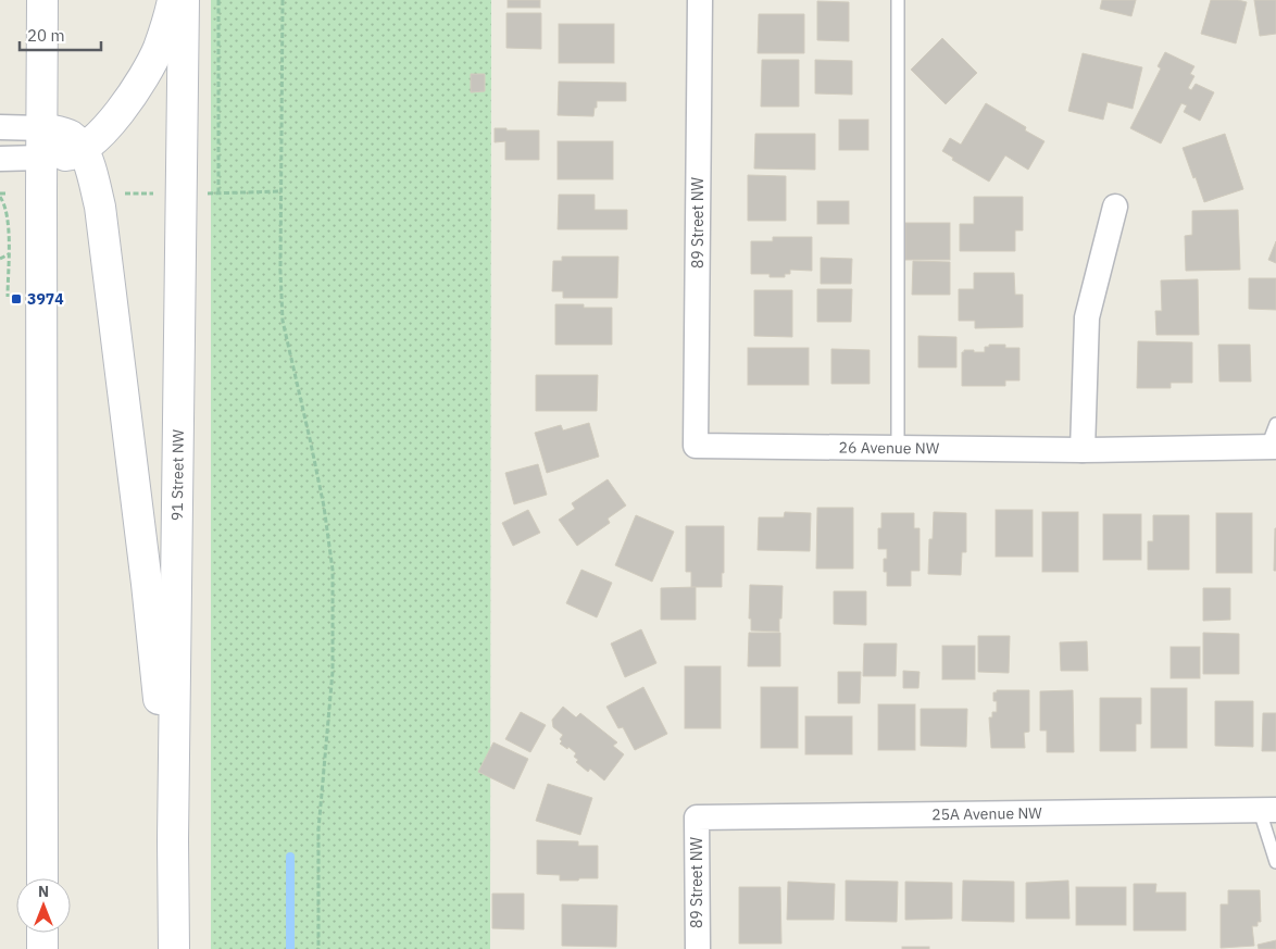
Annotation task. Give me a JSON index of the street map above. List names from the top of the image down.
{
  "streets": {
    "main road": ["91 Street NW"],
    "street": ["89 Street NW", "26 Avenue NW", "25A Avenue NW"]
  },
  "crossings": [
    ["89 Street NW", "26 Avenue NW"],
    ["89 Street NW", "25A Avenue NW"]
  ],
  "places": {
    "transit": ["3974"]
  },
  "scale_bar": "20 m",
  "north": "top"
}
